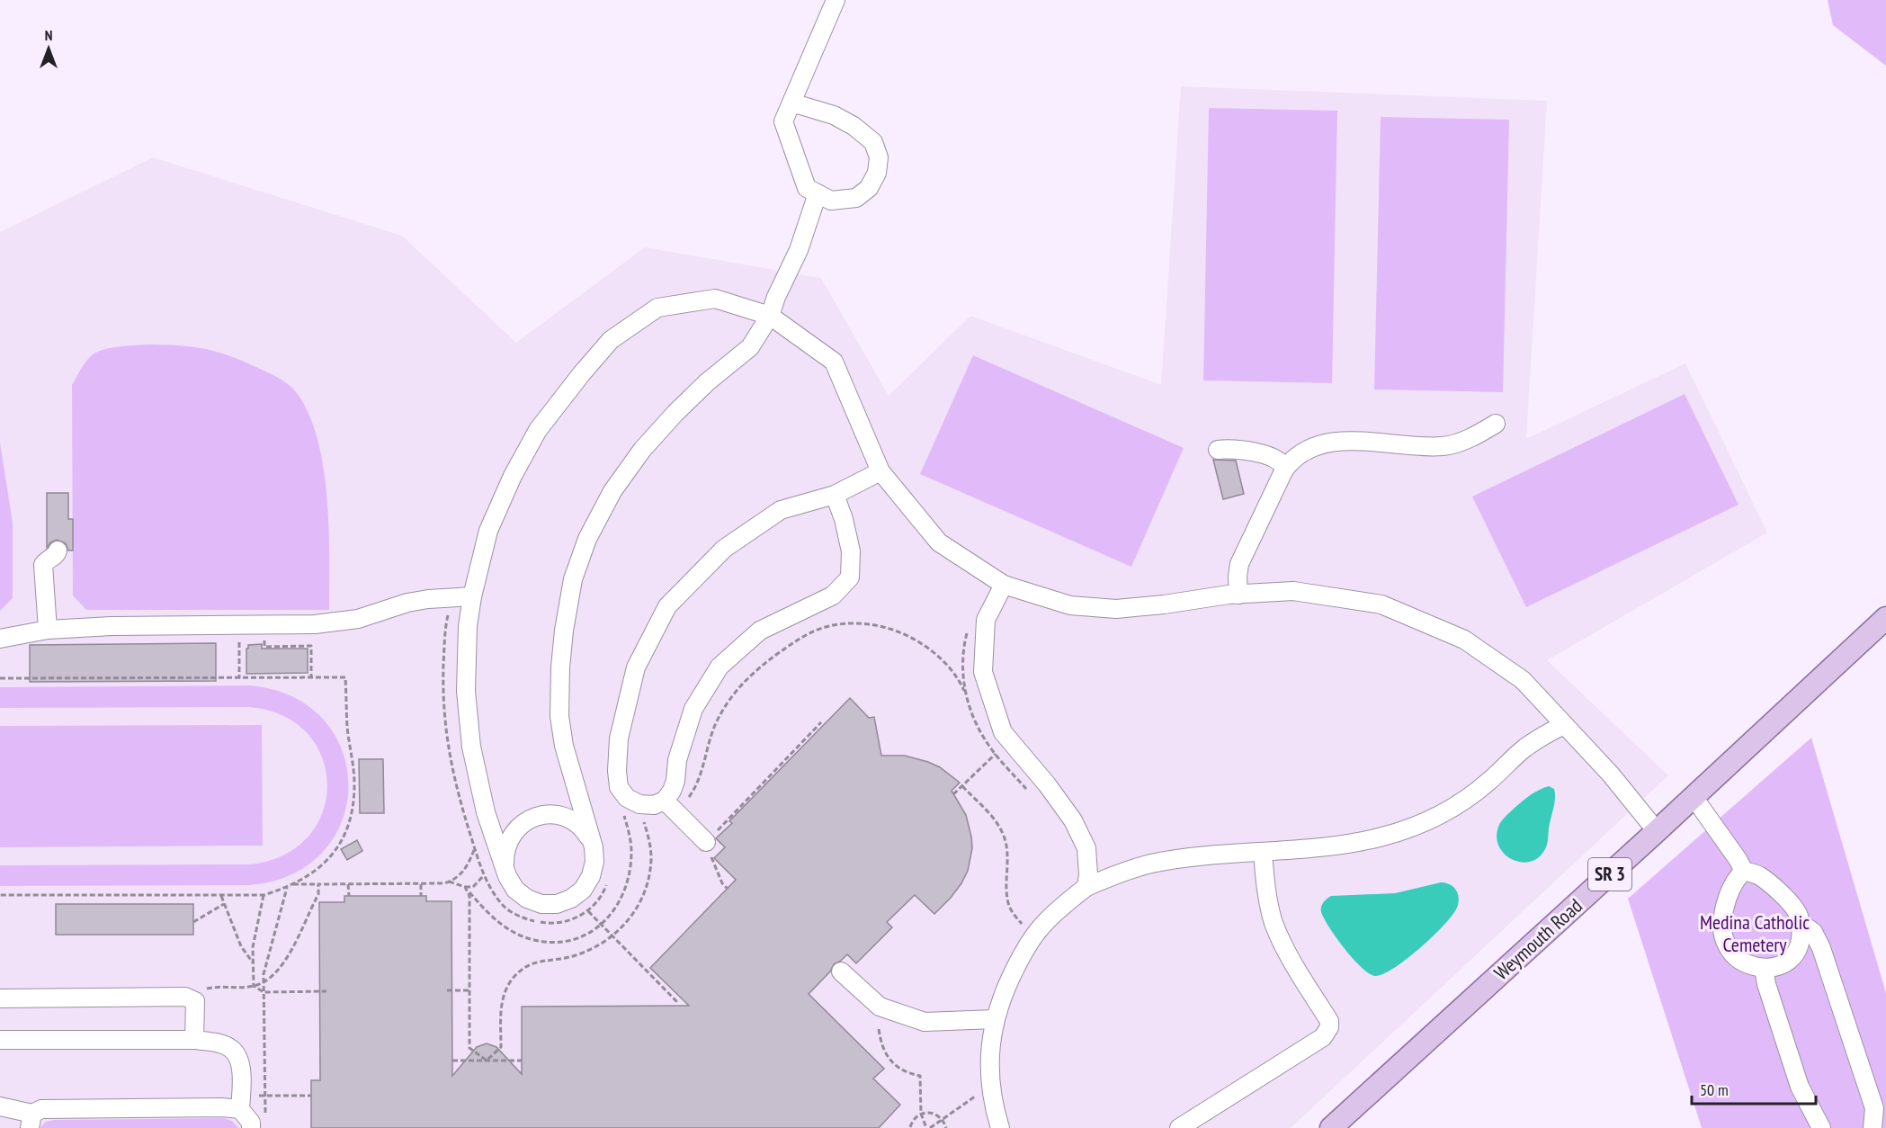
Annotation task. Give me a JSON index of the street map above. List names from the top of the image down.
{
  "streets": {
    "main road": ["SR 3", "Weymouth Road"]
  },
  "parks": ["Medina Catholic Cemetery"],
  "scale_bar": "50 m",
  "north": "top"
}
